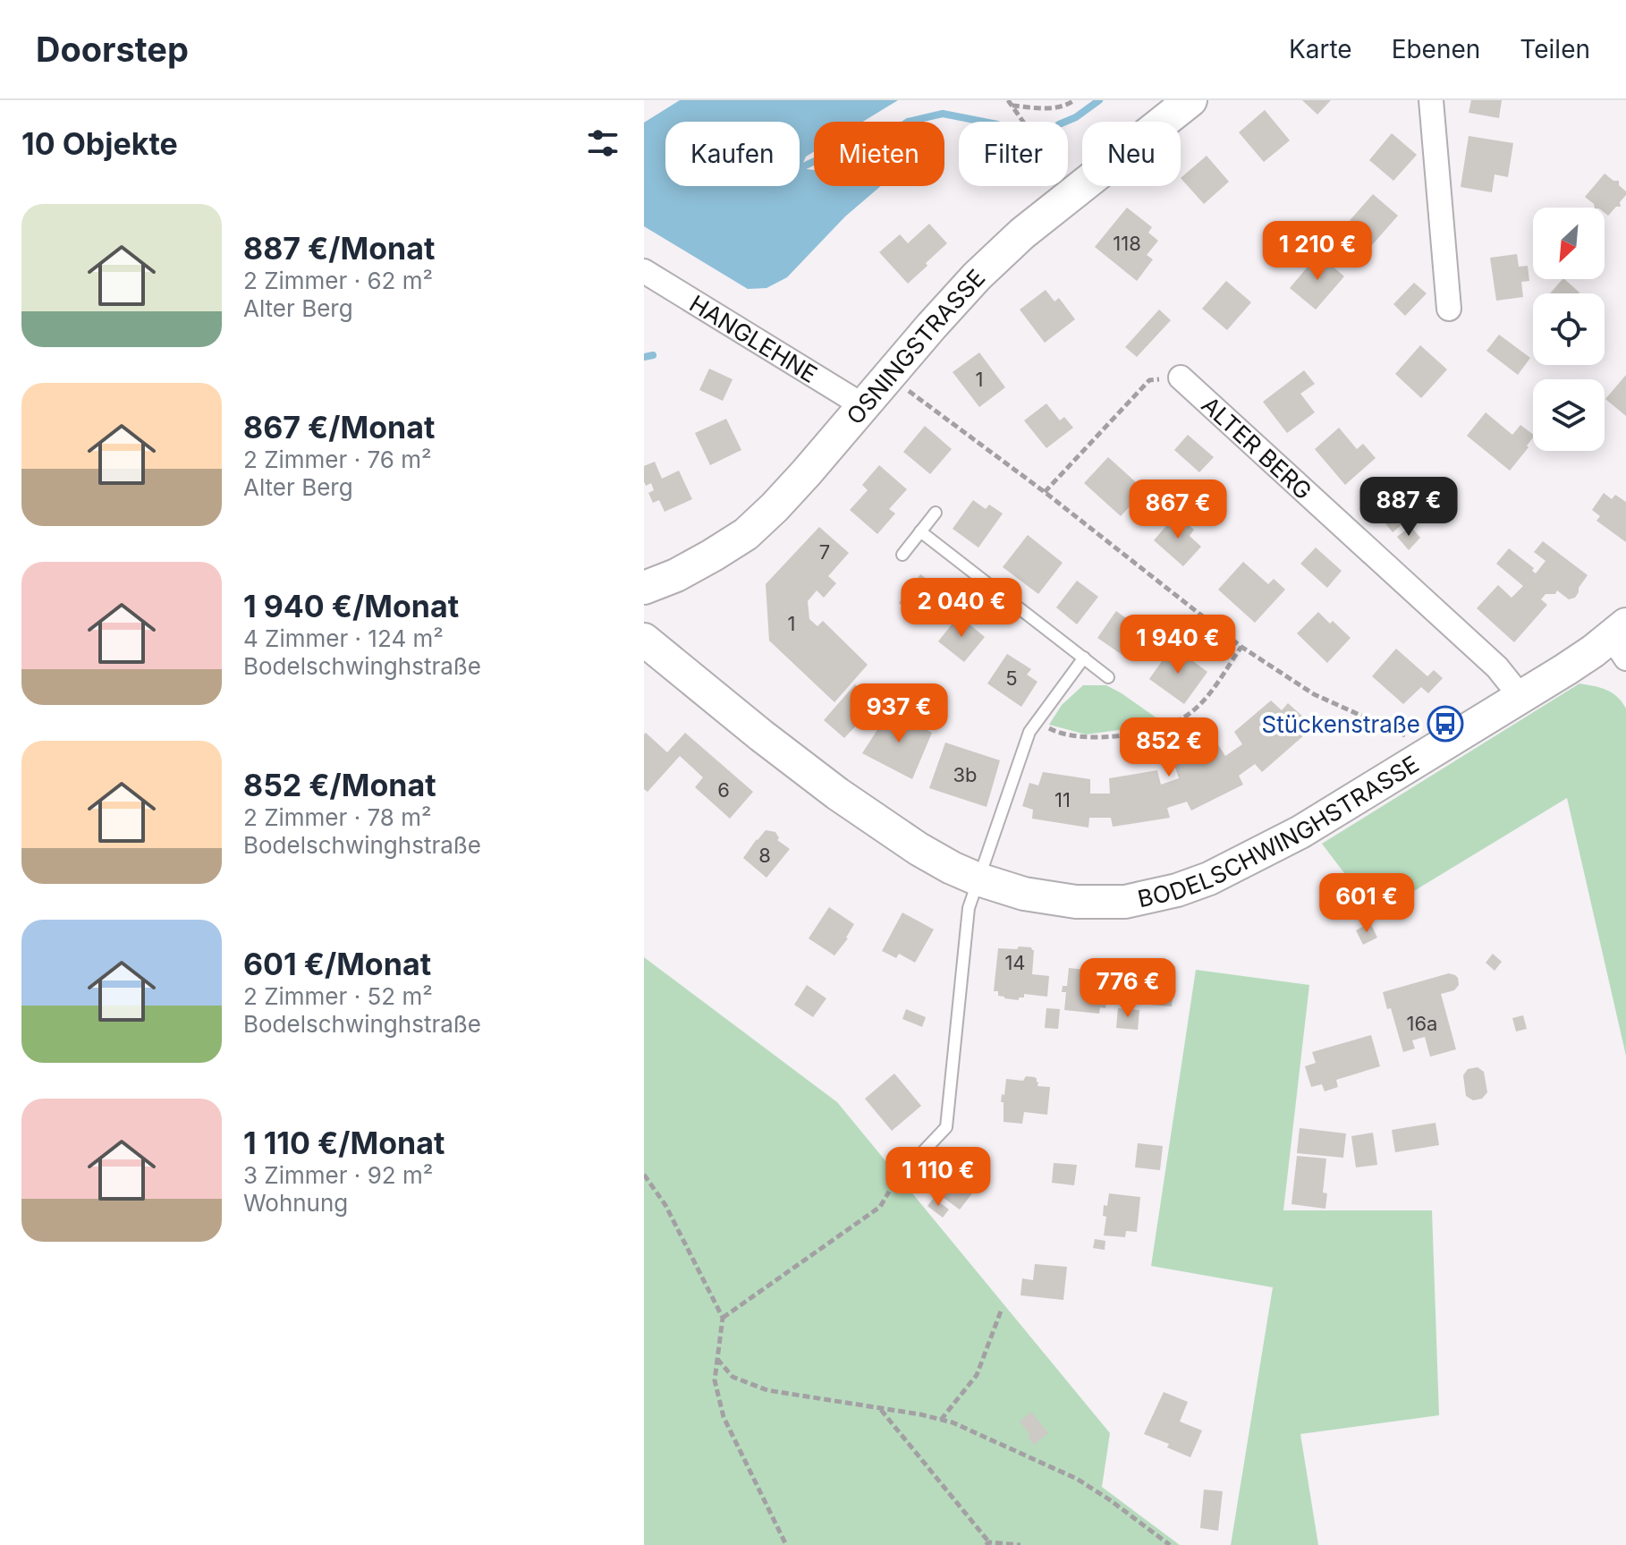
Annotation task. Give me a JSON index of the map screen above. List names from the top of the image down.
{
  "streets": {
    "street": [
      "HANGLEHNE",
      "OSNINGSTRASSE",
      "ALTER BERG",
      "BODELSCHWINGHSTRASSE"
    ]
  },
  "crossings": [
    ["HANGLEHNE", "OSNINGSTRASSE"],
    ["ALTER BERG", "BODELSCHWINGHSTRASSE"]
  ],
  "places": {
    "bus stop": ["Stückenstraße"]
  },
  "house_numbers": [
    "118",
    "1",
    "7",
    "1",
    "5",
    "3b",
    "6",
    "11",
    "8",
    "14",
    "16a"
  ],
  "north": "bottom left",
  "page": {
    "header": "Doorstep",
    "nav": ["Karte", "Ebenen", "Teilen"],
    "heading": "10 Objekte",
    "chip": [
      "Kaufen",
      "Mieten",
      "Filter",
      "Neu"
    ],
    "list": [
      {
        "name": "887 €/Monat",
        "note": "2 Zimmer · 62 m² · Alter Berg"
      },
      {
        "name": "867 €/Monat",
        "note": "2 Zimmer · 76 m² · Alter Berg"
      },
      {
        "name": "1 940 €/Monat",
        "note": "4 Zimmer · 124 m² · Bodelschwinghstraße"
      },
      {
        "name": "852 €/Monat",
        "note": "2 Zimmer · 78 m² · Bodelschwinghstraße"
      },
      {
        "name": "601 €/Monat",
        "note": "2 Zimmer · 52 m² · Bodelschwinghstraße"
      },
      {
        "name": "1 110 €/Monat",
        "note": "3 Zimmer · 92 m² · Wohnung"
      }
    ],
    "price": [
      "1 210 €",
      "887 €",
      "867 €",
      "2 040 €",
      "1 940 €",
      "937 €",
      "852 €",
      "601 €",
      "776 €",
      "1 110 €"
    ]
  }
}
